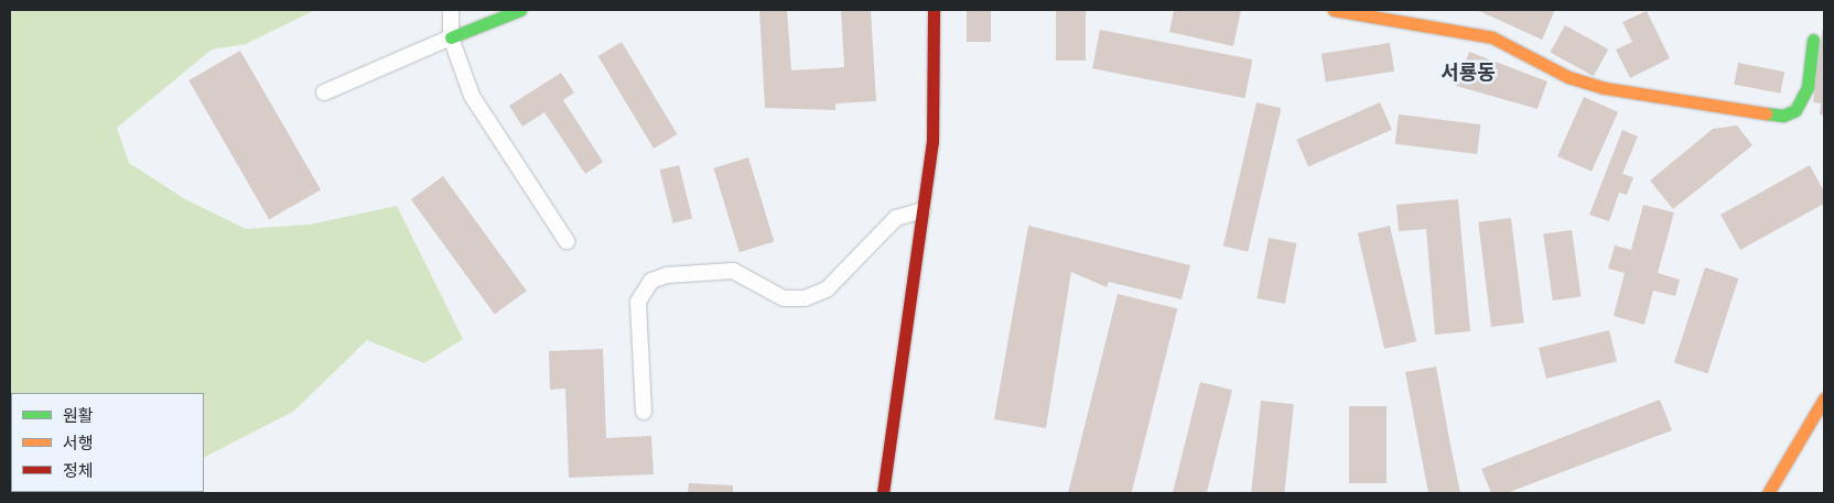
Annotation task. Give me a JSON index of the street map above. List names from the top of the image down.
{
  "districts": ["서룡동"],
  "legend": ["원활", "서행", "정체"]
}
